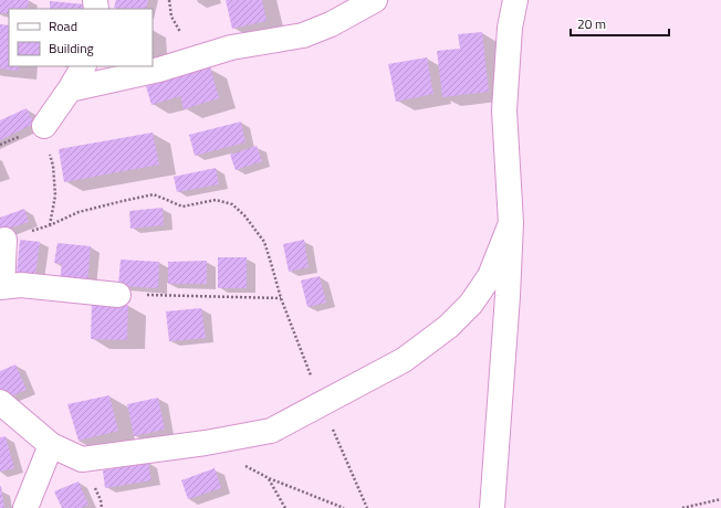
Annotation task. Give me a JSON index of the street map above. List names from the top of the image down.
{
  "legend": ["Road", "Building"],
  "scale_bar": "20 m"
}
